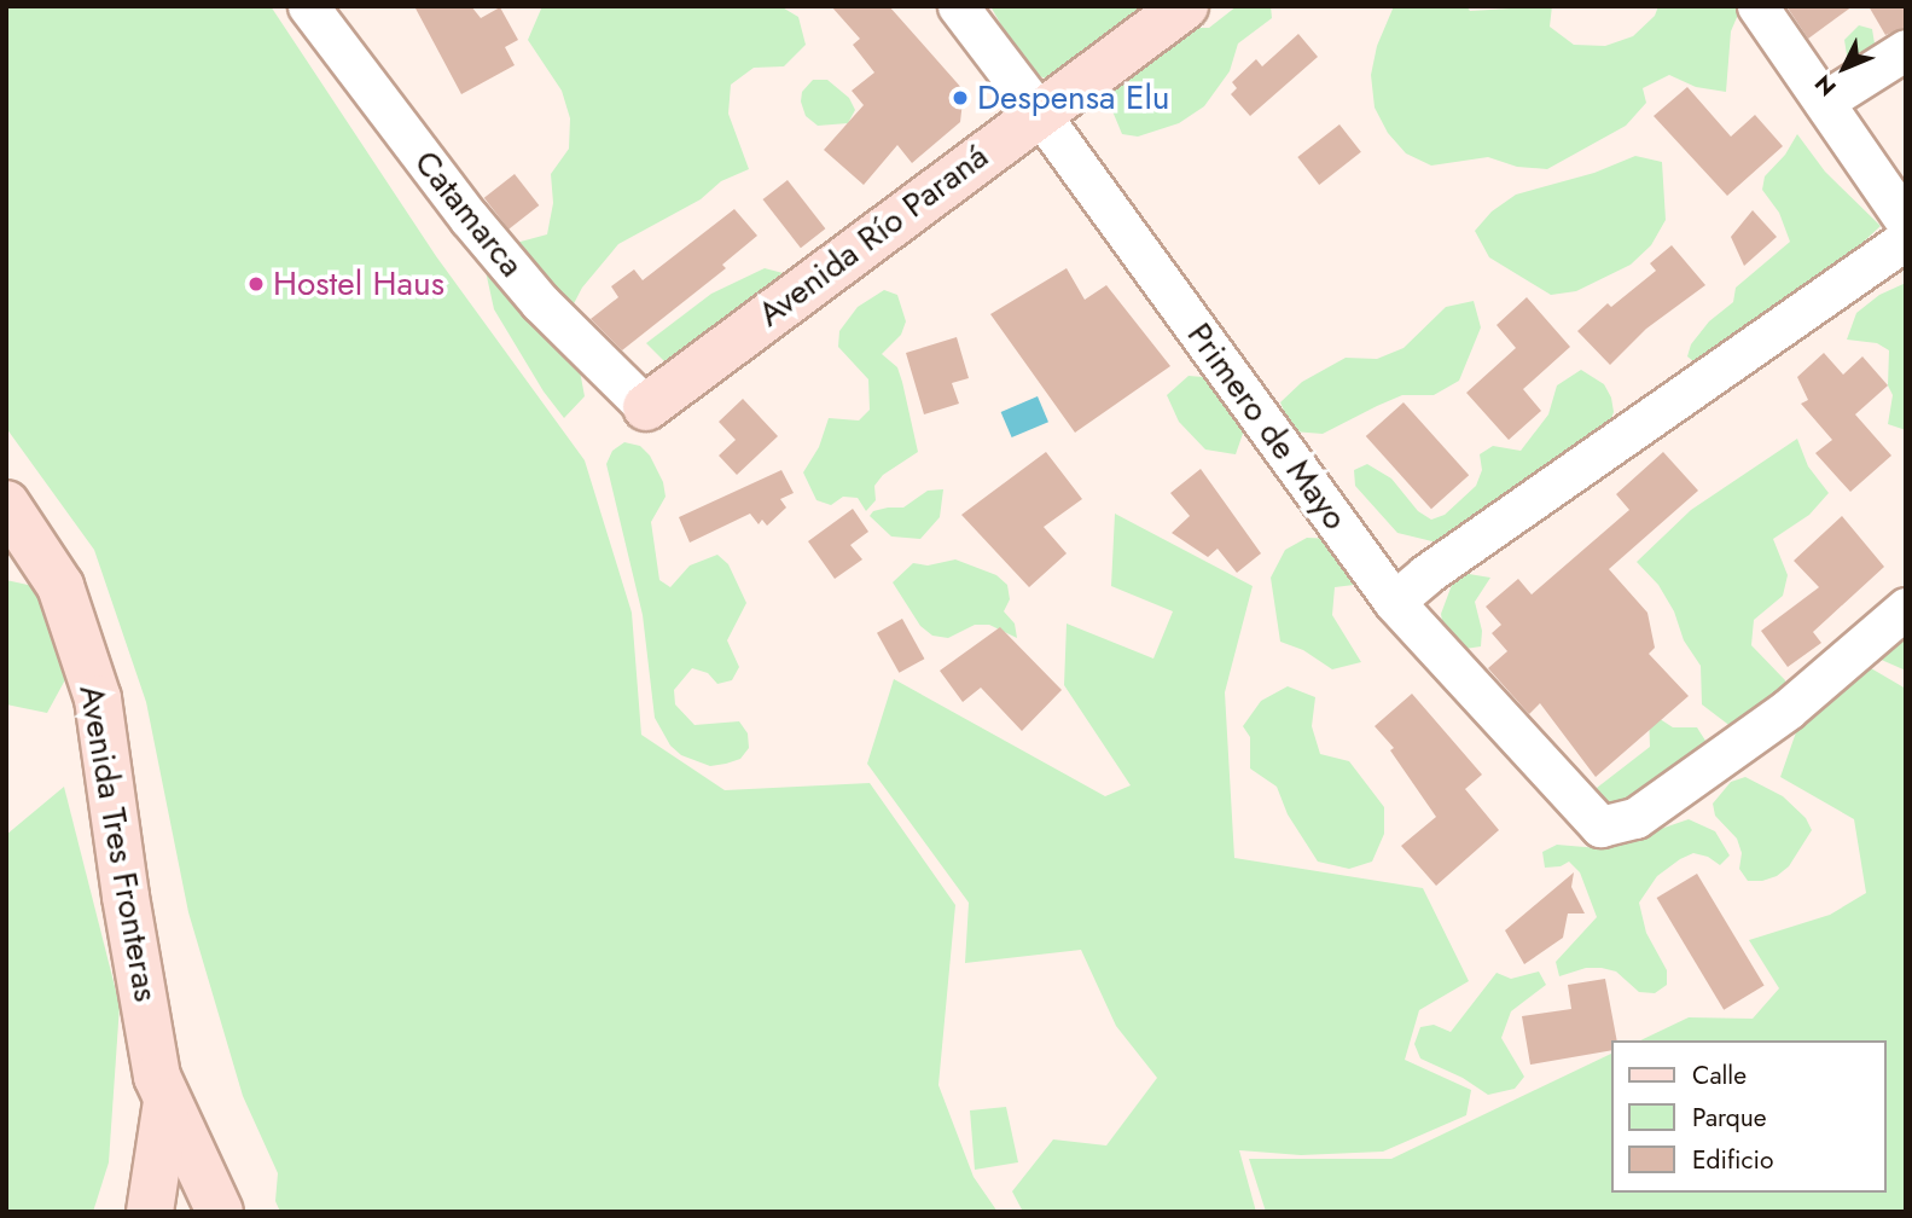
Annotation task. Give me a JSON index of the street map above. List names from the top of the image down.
{
  "streets": {
    "main road": ["Avenida Río Paraná", "Avenida Tres Fronteras"],
    "street": ["Catamarca", "Primero de Mayo"]
  },
  "crossings": [
    ["Catamarca", "Avenida Río Paraná"],
    ["Avenida Río Paraná", "Primero de Mayo"]
  ],
  "places": ["Despensa Elu", "Hostel Haus"],
  "legend": ["Calle", "Parque", "Edificio"],
  "north": "bottom left"
}
